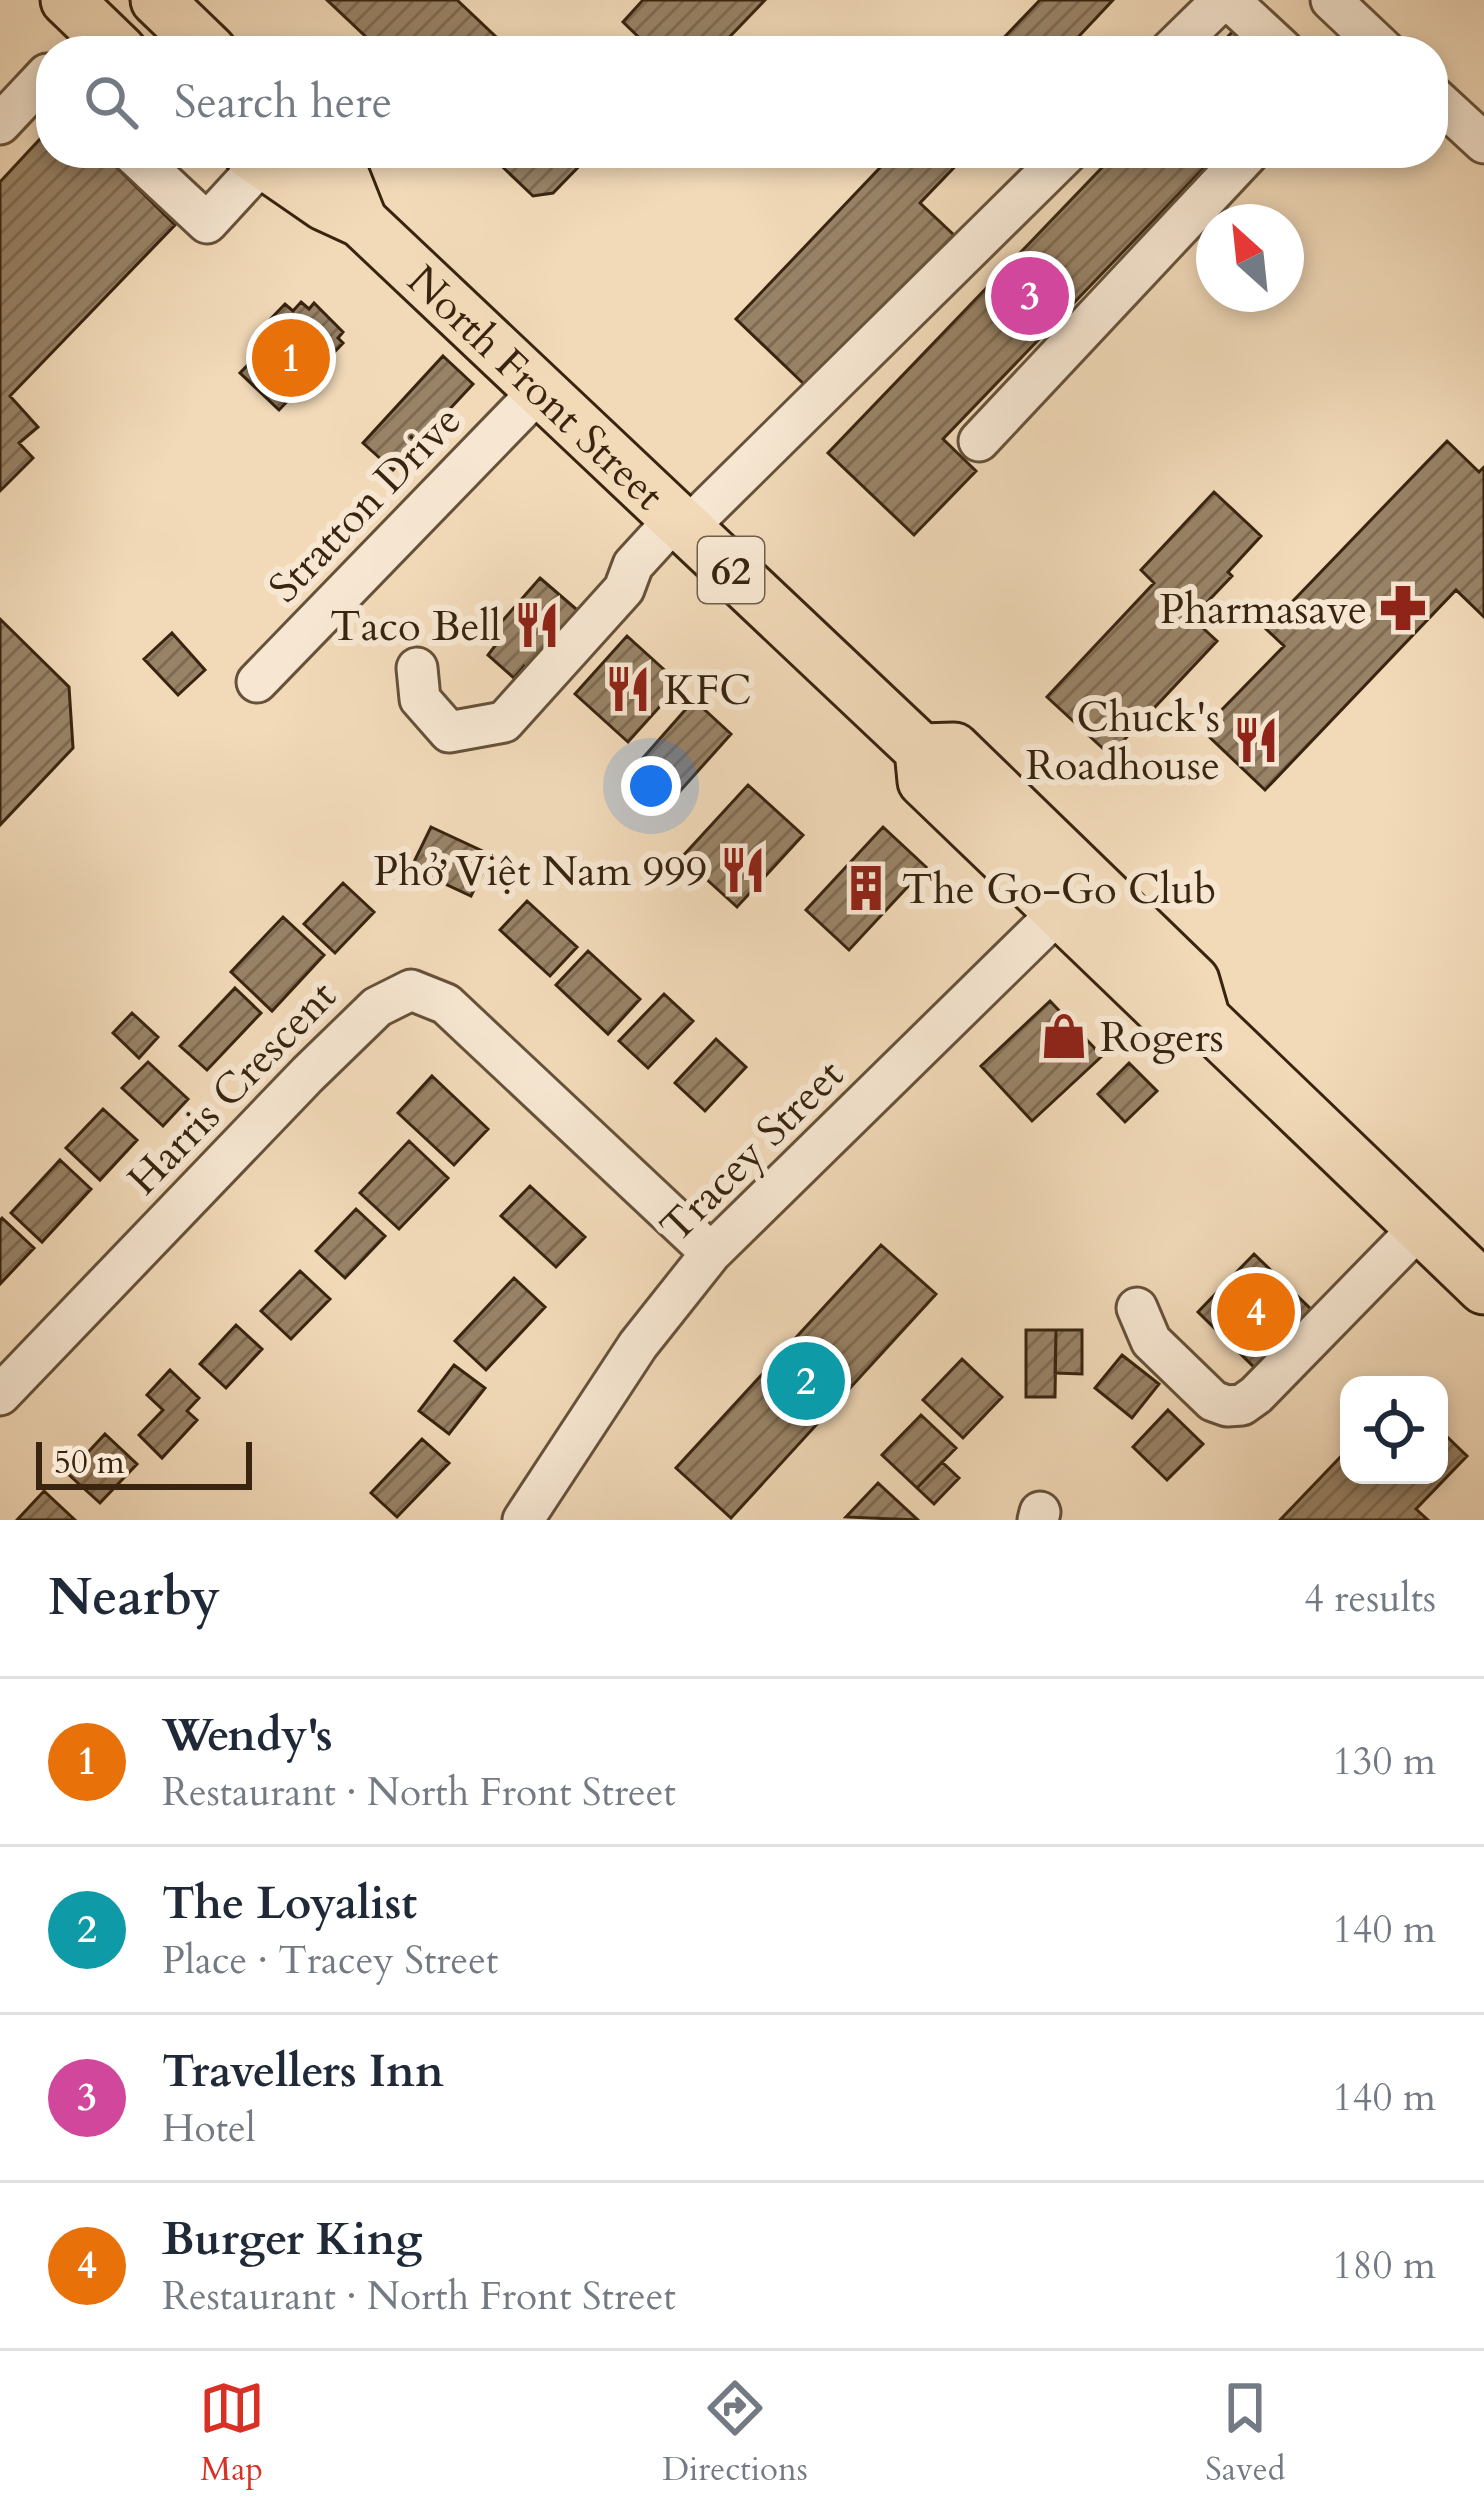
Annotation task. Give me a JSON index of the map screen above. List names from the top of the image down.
{
  "streets": {
    "main road": ["North Front Street", "62"],
    "street": ["Stratton Drive", "Harris Crescent", "Tracey Street"]
  },
  "crossings": [
    ["North Front Street", "Stratton Drive"],
    ["North Front Street", "Tracey Street"],
    ["Harris Crescent", "Tracey Street"]
  ],
  "places": {
    "pharmacy": ["Pharmasave"],
    "restaurant": [
      "Taco Bell",
      "KFC",
      "Chuck's Roadhouse",
      "Phở Việt Nam 999"
    ],
    "building": ["The Go-Go Club"],
    "shop": ["Rogers"]
  },
  "scale_bar": "50 m",
  "north": "top left",
  "page": {
    "search": "Search here",
    "pins": [
      "3",
      "1",
      "4",
      "2"
    ],
    "scale": "50 m",
    "heading": ["Nearby", "4 results"],
    "list": [
      {
        "mark": "1",
        "name": "Wendy's",
        "note": "Restaurant · North Front Street",
        "value": "130 m"
      },
      {
        "mark": "2",
        "name": "The Loyalist",
        "note": "Place · Tracey Street",
        "value": "140 m"
      },
      {
        "mark": "3",
        "name": "Travellers Inn",
        "note": "Hotel",
        "value": "140 m"
      },
      {
        "mark": "4",
        "name": "Burger King",
        "note": "Restaurant · North Front Street",
        "value": "180 m"
      }
    ],
    "nav": ["Map", "Directions", "Saved"]
  }
}
